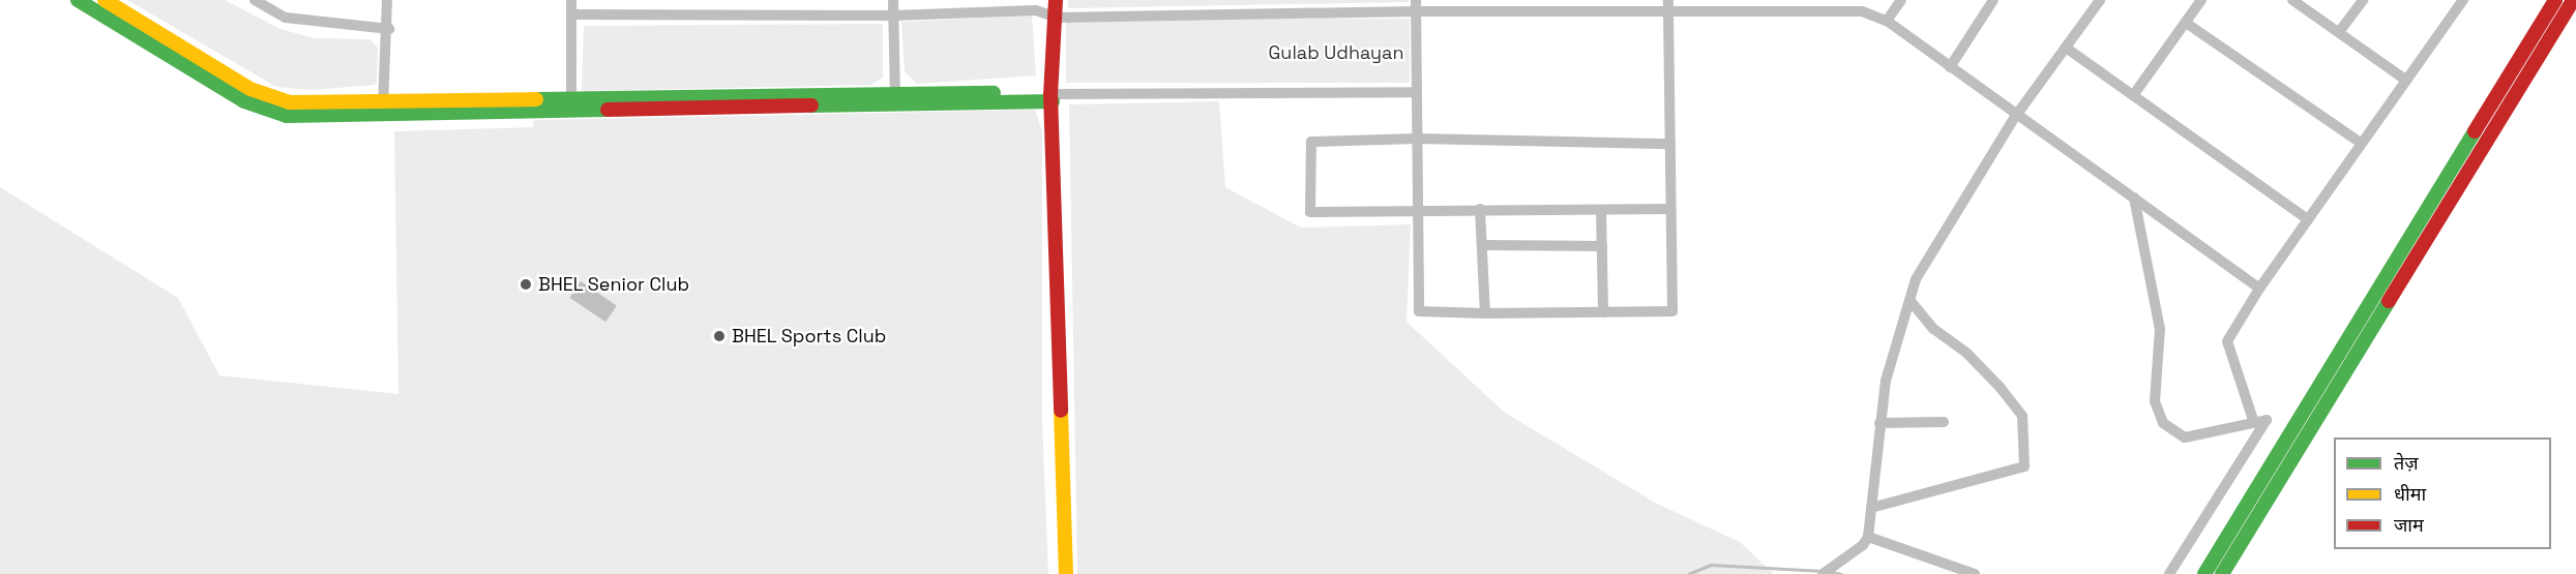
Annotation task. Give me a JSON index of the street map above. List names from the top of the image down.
{
  "parks": ["Gulab Udhayan"],
  "places": ["BHEL Senior Club", "BHEL Sports Club"],
  "legend": ["तेज़", "धीमा", "जाम"]
}
